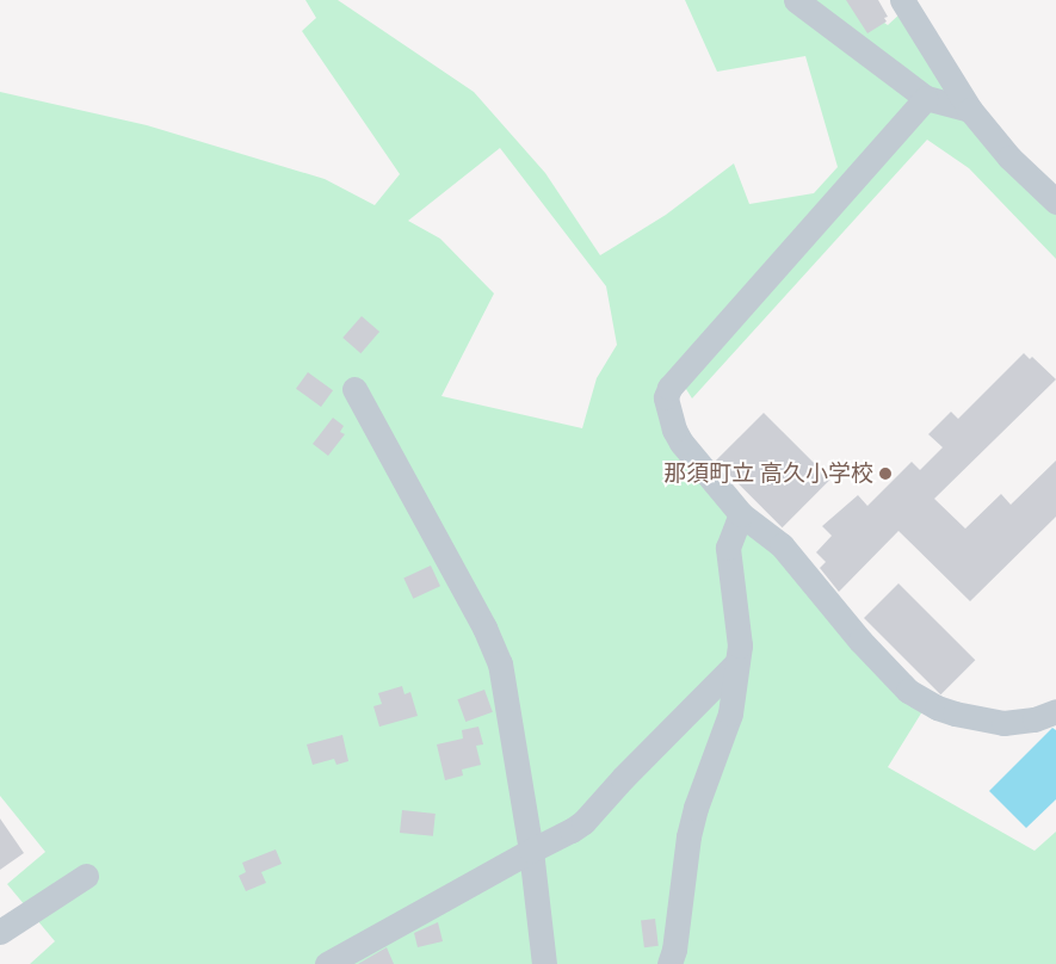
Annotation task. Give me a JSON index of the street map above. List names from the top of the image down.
{
  "places": ["那須町立 高久小学校"]
}
